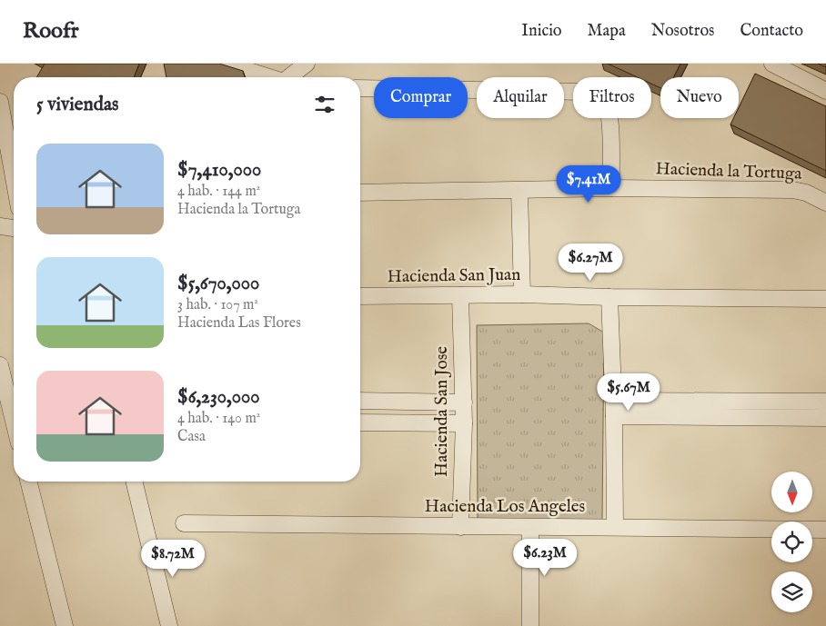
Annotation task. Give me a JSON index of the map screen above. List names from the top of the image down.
{
  "streets": {
    "street": [
      "Hacienda la Tortuga",
      "Hacienda San Juan",
      "Hacienda San Jose",
      "Hacienda Los Angeles"
    ]
  },
  "crossings": [
    ["Hacienda San Juan", "Hacienda San Jose"],
    ["Hacienda San Jose", "Hacienda Los Angeles"]
  ],
  "north": "bottom",
  "page": {
    "header": "Roofr",
    "nav": [
      "Inicio",
      "Mapa",
      "Nosotros",
      "Contacto"
    ],
    "chip": [
      "Comprar",
      "Alquilar",
      "Filtros",
      "Nuevo"
    ],
    "heading": "5 viviendas",
    "list": [
      {
        "name": "$7,410,000",
        "note": "4 hab. · 144 m² · Hacienda la Tortuga"
      },
      {
        "name": "$5,670,000",
        "note": "3 hab. · 107 m² · Hacienda Las Flores"
      },
      {
        "name": "$6,230,000",
        "note": "4 hab. · 140 m² · Casa"
      }
    ],
    "price": [
      "$7.41M",
      "$6.27M",
      "$5.67M",
      "$6.23M",
      "$8.72M"
    ]
  }
}
